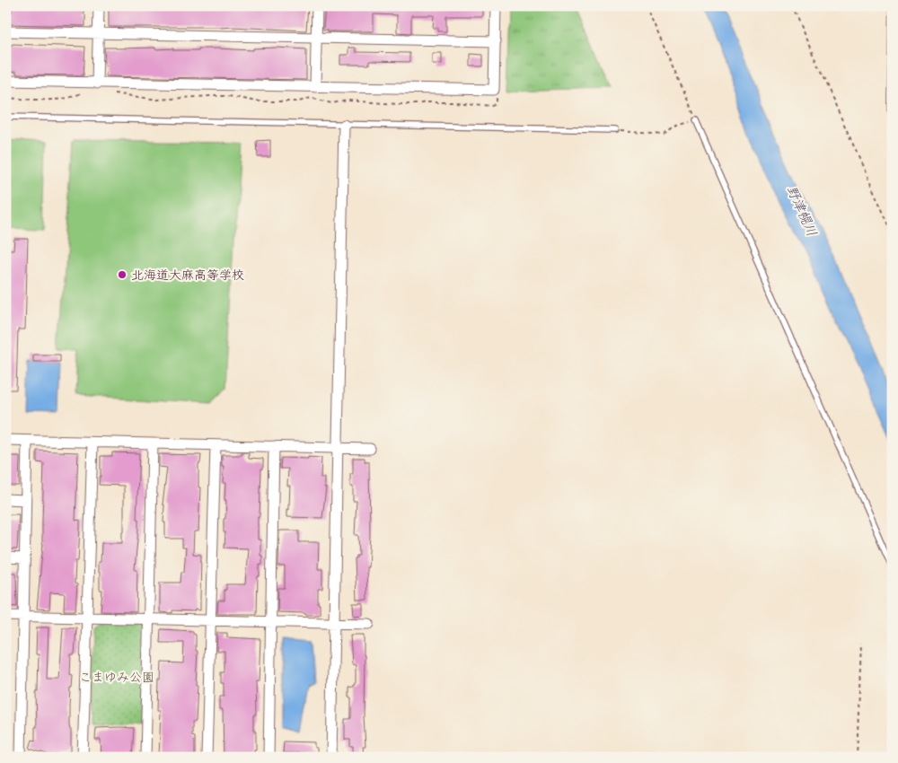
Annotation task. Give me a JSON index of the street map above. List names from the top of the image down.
{
  "water": ["野津幌川"],
  "parks": ["こまゆみ公園"],
  "places": ["北海道大麻高等学校"]
}
